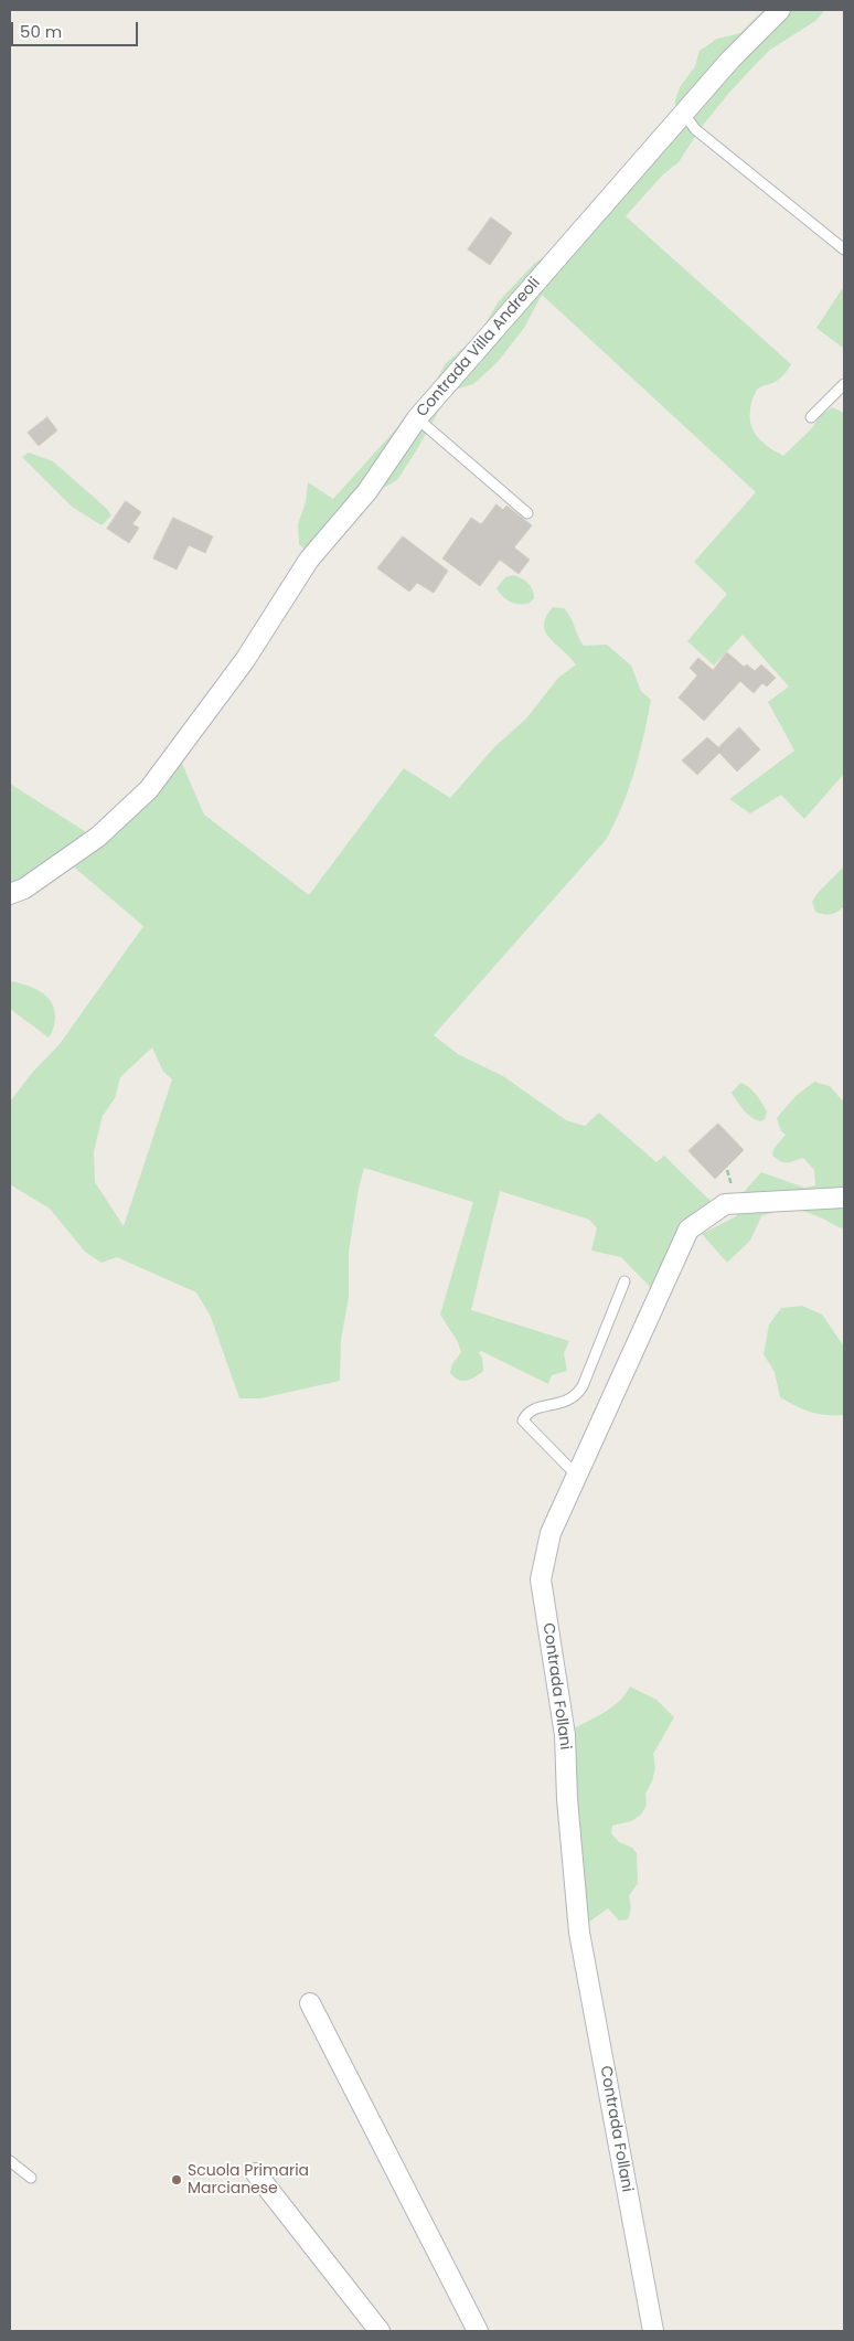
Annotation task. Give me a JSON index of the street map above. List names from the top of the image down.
{
  "streets": {
    "street": ["Contrada Villa Andreoli", "Contrada Follani"]
  },
  "places": ["Scuola Primaria Marcianese"],
  "scale_bar": "50 m"
}
